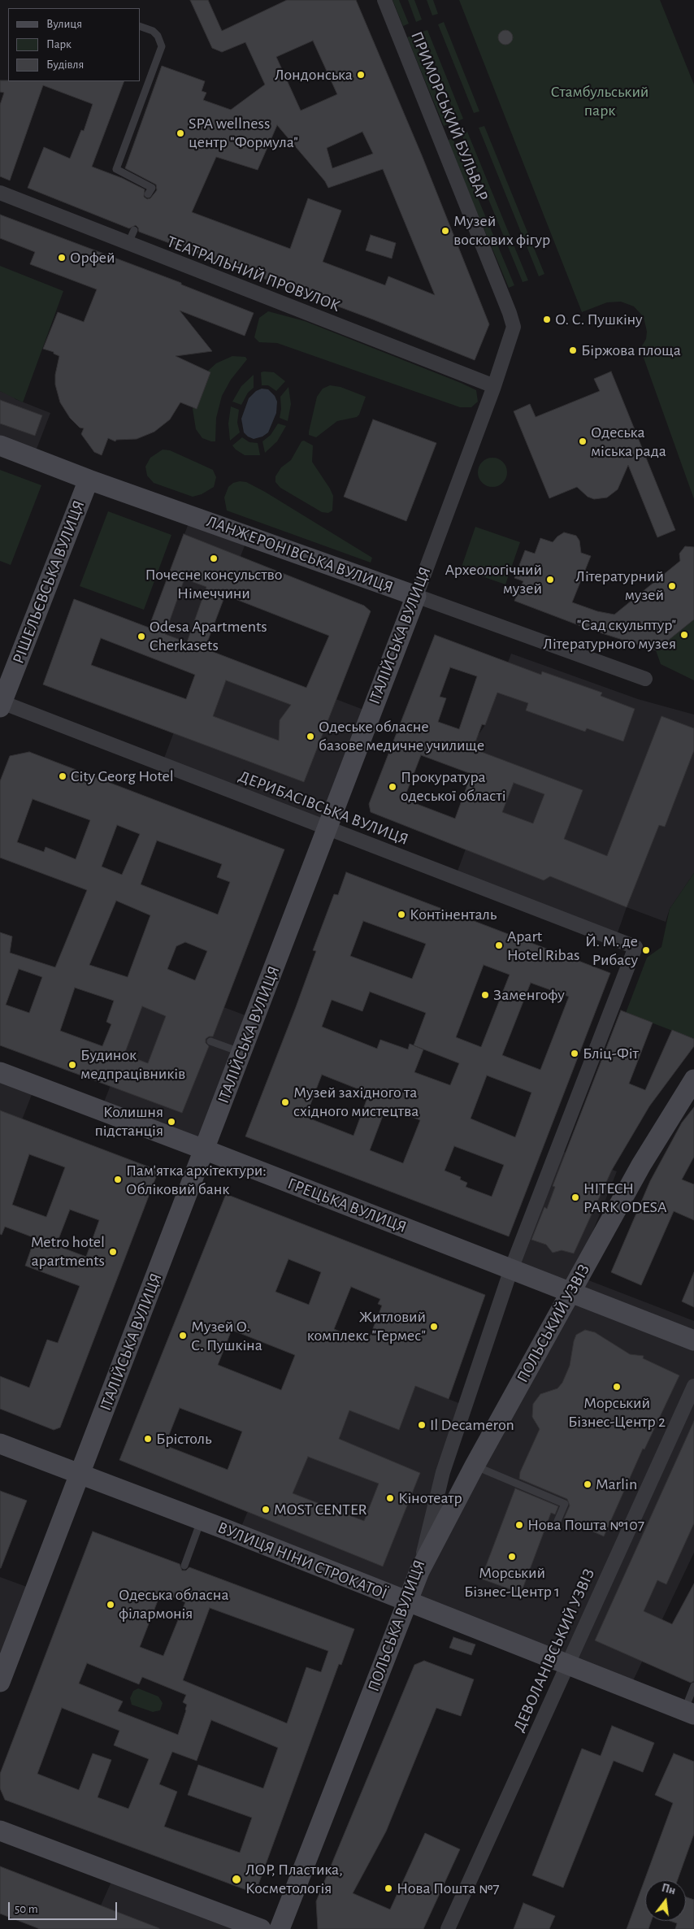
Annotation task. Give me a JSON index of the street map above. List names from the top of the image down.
{
  "streets": {
    "street": [
      "ПРИМОРСЬКИЙ БУЛЬВАР",
      "ТЕАТРАЛЬНИЙ ПРОВУЛОК",
      "ЛАНЖЕРОНІВСЬКА ВУЛИЦЯ",
      "РІШЕЛЬЄВСЬКА ВУЛИЦЯ",
      "ІТАЛІЙСЬКА ВУЛИЦЯ",
      "ДЕРИБАСІВСЬКА ВУЛИЦЯ",
      "ГРЕЦЬКА ВУЛИЦЯ",
      "ПОЛЬСЬКИЙ УЗВІЗ",
      "ВУЛИЦЯ НІНИ СТРОКАТОЇ",
      "ПОЛЬСЬКА ВУЛИЦЯ",
      "ДЕВОЛАНІВСЬКИЙ УЗВІЗ"
    ]
  },
  "crossings": [
    ["ПРИМОРСЬКИЙ БУЛЬВАР", "ТЕАТРАЛЬНИЙ ПРОВУЛОК"],
    ["ПРИМОРСЬКИЙ БУЛЬВАР", "ІТАЛІЙСЬКА ВУЛИЦЯ"],
    ["ТЕАТРАЛЬНИЙ ПРОВУЛОК", "ІТАЛІЙСЬКА ВУЛИЦЯ"],
    ["ЛАНЖЕРОНІВСЬКА ВУЛИЦЯ", "РІШЕЛЬЄВСЬКА ВУЛИЦЯ"],
    ["ЛАНЖЕРОНІВСЬКА ВУЛИЦЯ", "ІТАЛІЙСЬКА ВУЛИЦЯ"],
    ["РІШЕЛЬЄВСЬКА ВУЛИЦЯ", "ДЕРИБАСІВСЬКА ВУЛИЦЯ"],
    ["ІТАЛІЙСЬКА ВУЛИЦЯ", "ДЕРИБАСІВСЬКА ВУЛИЦЯ"],
    ["ІТАЛІЙСЬКА ВУЛИЦЯ", "ГРЕЦЬКА ВУЛИЦЯ"],
    ["ІТАЛІЙСЬКА ВУЛИЦЯ", "ВУЛИЦЯ НІНИ СТРОКАТОЇ"],
    ["ДЕРИБАСІВСЬКА ВУЛИЦЯ", "ПОЛЬСЬКА ВУЛИЦЯ"],
    ["ГРЕЦЬКА ВУЛИЦЯ", "ПОЛЬСЬКА ВУЛИЦЯ"],
    ["ПОЛЬСЬКИЙ УЗВІЗ", "ПОЛЬСЬКА ВУЛИЦЯ"],
    ["ВУЛИЦЯ НІНИ СТРОКАТОЇ", "ПОЛЬСЬКА ВУЛИЦЯ"]
  ],
  "parks": ["Стамбульський парк"],
  "places": [
    "Лондонська",
    "SPA wellness центр \"Формула\"",
    "Музей воскових фігур",
    "Орфей",
    "О. С. Пушкіну",
    "Біржова площа",
    "Одеська міська рада",
    "Почесне консульство Німеччини",
    "Археологічний музей",
    "Літературний музей",
    "\"Сад скульптур\" Літературного музея",
    "Odesa Apartments Cherkasets",
    "Одеське обласне базове медичне училище",
    "City Georg Hotel",
    "Прокуратура одеської області",
    "Контіненталь",
    "Apart Hotel Ribas",
    "Й. М. де Рибасу",
    "Заменгофу",
    "Бліц-Фіт",
    "Будинок медпрацівників",
    "Музей західного та східного мистецтва",
    "Колишня підстанція",
    "Пам'ятка архітектури: Обліковий банк",
    "HITECH PARK ODESA",
    "Metro hotel apartments",
    "Житловий комплекс \"Гермес\"",
    "Музей О. С. Пушкіна",
    "Морський Бізнес-Центр 2",
    "Il Decameron",
    "Брістоль",
    "Marlin",
    "Кінотеатр",
    "MOST CENTER",
    "Нова Пошта №107",
    "Морський Бізнес-Центр 1",
    "Одеська обласна філармонія",
    "ЛОР, Пластика, Косметологія",
    "Нова Пошта №7"
  ],
  "legend": ["Вулиця", "Парк", "Будівля"],
  "scale_bar": "50 m",
  "north": "top"
}
